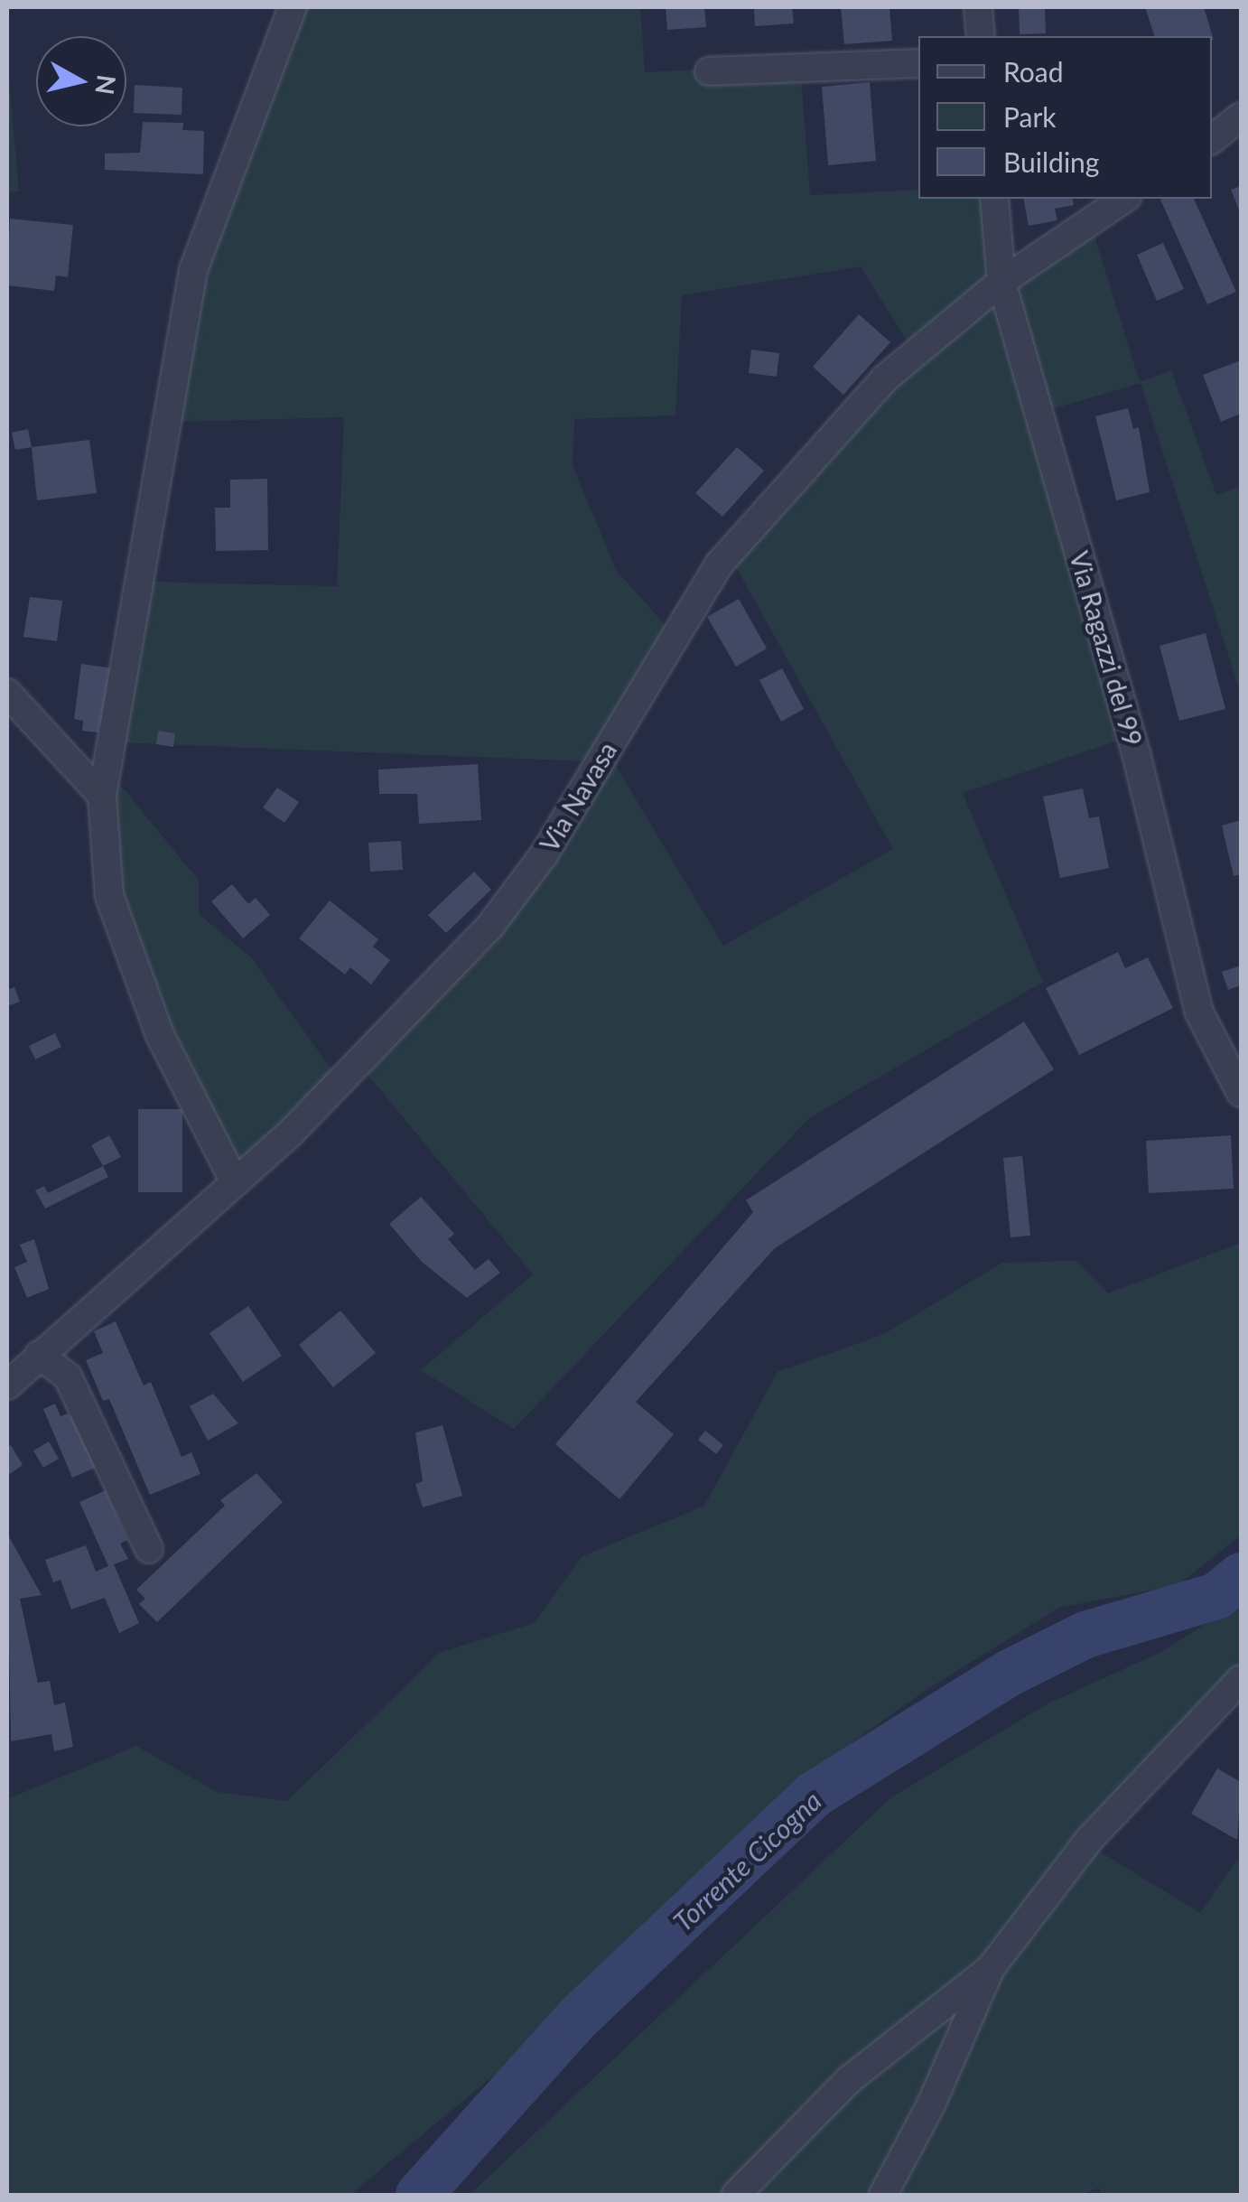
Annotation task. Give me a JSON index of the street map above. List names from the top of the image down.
{
  "streets": {
    "street": ["Via Ragazzi del 99", "Via Navasa"]
  },
  "crossings": [
    ["Via Ragazzi del 99", "Via Navasa"]
  ],
  "water": ["Torrente Cicogna"],
  "legend": ["Road", "Park", "Building"],
  "north": "right"
}
